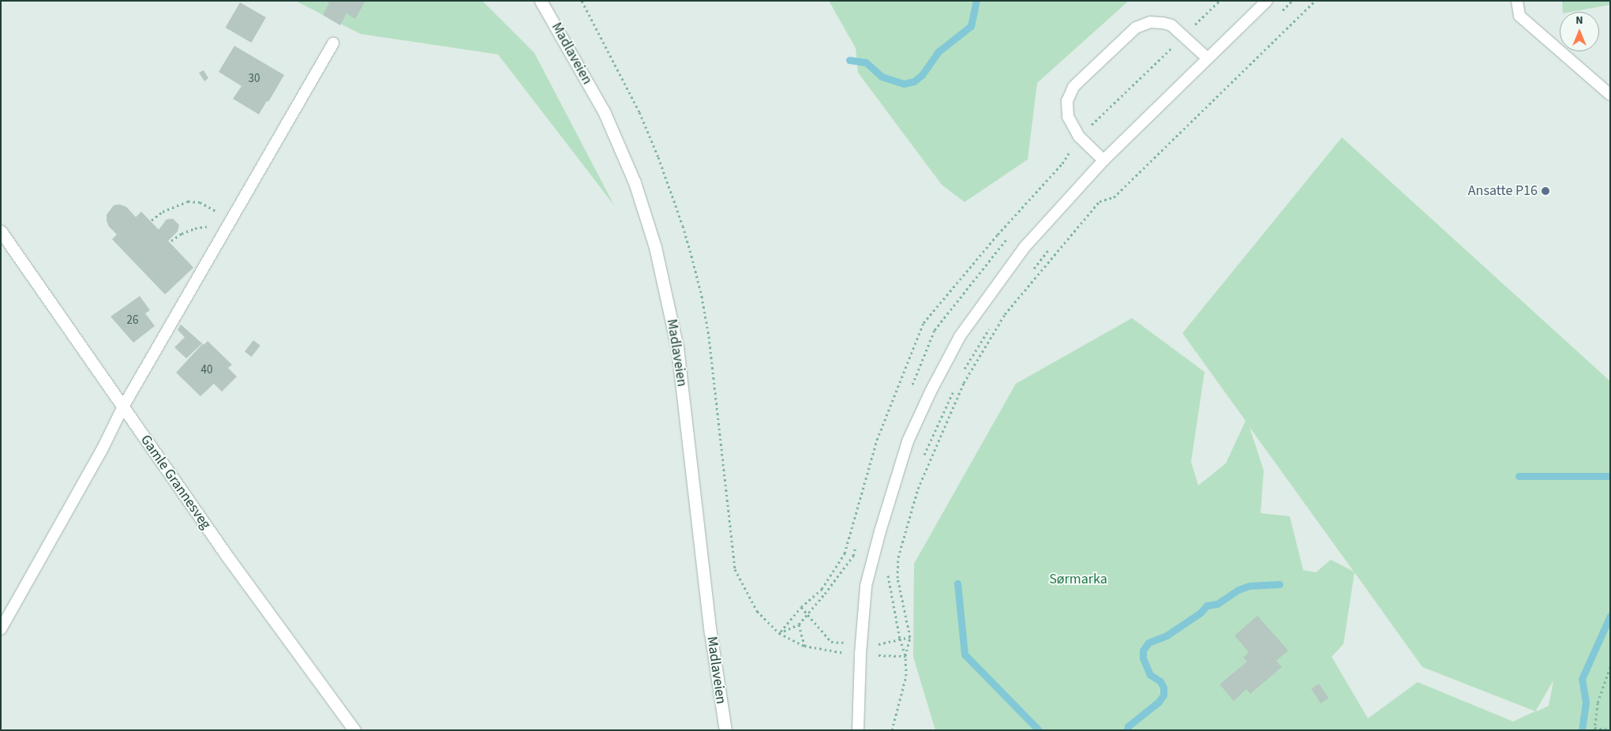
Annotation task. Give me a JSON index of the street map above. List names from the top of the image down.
{
  "streets": {
    "main road": ["Madlaveien", "Gamle Grannesveg"]
  },
  "parks": ["Sørmarka"],
  "places": ["Ansatte P16"],
  "house_numbers": ["30", "26", "40"],
  "north": "top"
}
